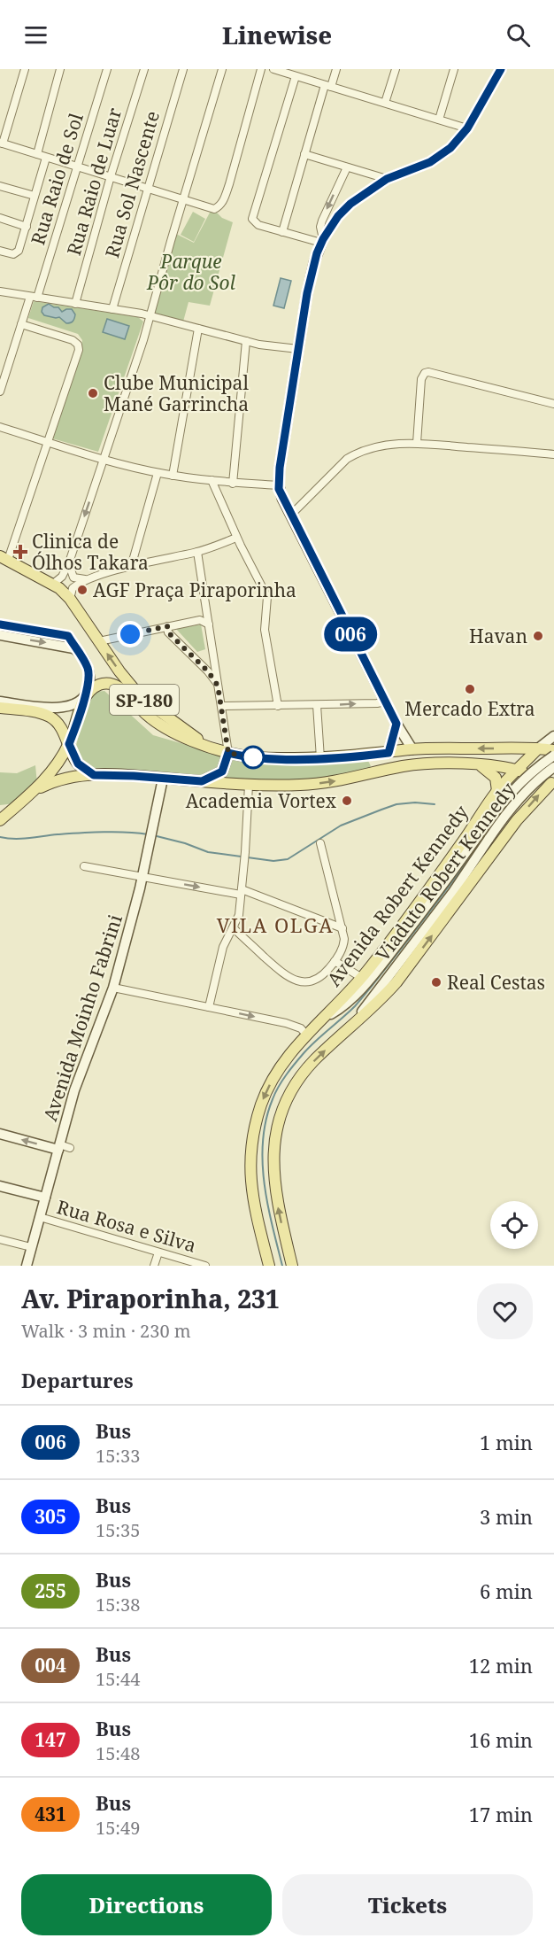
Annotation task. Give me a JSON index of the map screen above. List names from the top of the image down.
{
  "streets": {
    "main road": [
      "SP-180",
      "Viaduto Robert Kennedy",
      "Avenida Robert Kennedy",
      "Avenida Moinho Fabrini"
    ],
    "street": [
      "Rua Raio de Sol",
      "Rua Raio de Luar",
      "Rua Sol Nascente",
      "Rua Rosa e Silva"
    ]
  },
  "crossings": [
    ["Viaduto Robert Kennedy", "Avenida Robert Kennedy"],
    ["Avenida Moinho Fabrini", "Rua Rosa e Silva"]
  ],
  "districts": ["VILA OLGA"],
  "parks": ["Parque Pôr do Sol"],
  "places": {
    "other": [
      "Clube Municipal Mané Garrincha",
      "AGF Praça Piraporinha",
      "Havan",
      "Mercado Extra",
      "Academia Vortex",
      "Real Cestas"
    ],
    "health": ["Clinica de Ólhos Takara"]
  },
  "lines": ["bus line 006"],
  "page": {
    "header": "Linewise",
    "on_map": "006",
    "heading": [
      ["Av. Piraporinha, 231", "Walk · 3 min · 230 m"],
      "Departures"
    ],
    "list": [
      {
        "mark": "006",
        "name": "Bus",
        "note": "15:33",
        "value": "1 min"
      },
      {
        "mark": "305",
        "name": "Bus",
        "note": "15:35",
        "value": "3 min"
      },
      {
        "mark": "255",
        "name": "Bus",
        "note": "15:38",
        "value": "6 min"
      },
      {
        "mark": "004",
        "name": "Bus",
        "note": "15:44",
        "value": "12 min"
      },
      {
        "mark": "147",
        "name": "Bus",
        "note": "15:48",
        "value": "16 min"
      },
      {
        "mark": "431",
        "name": "Bus",
        "note": "15:49",
        "value": "17 min"
      }
    ],
    "buttons": ["Directions", "Tickets"]
  }
}
